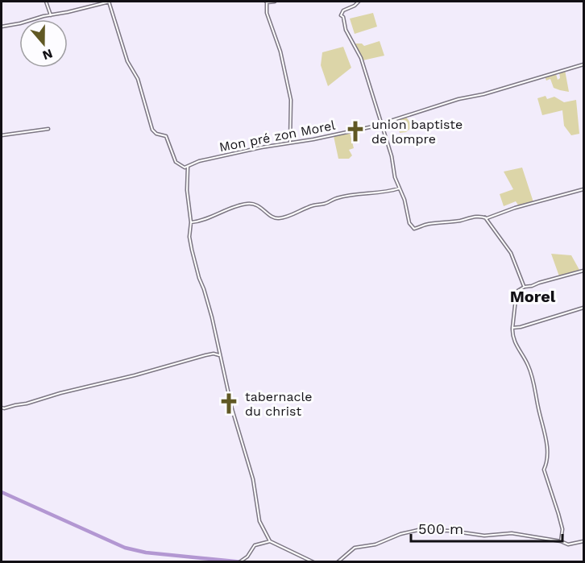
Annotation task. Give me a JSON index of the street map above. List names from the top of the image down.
{
  "streets": {
    "street": ["Mon pré zon Morel"]
  },
  "districts": ["Morel"],
  "places": {
    "church": ["union baptiste de lompre", "tabernacle du christ"]
  },
  "scale_bar": "500 m",
  "north": "bottom"
}
